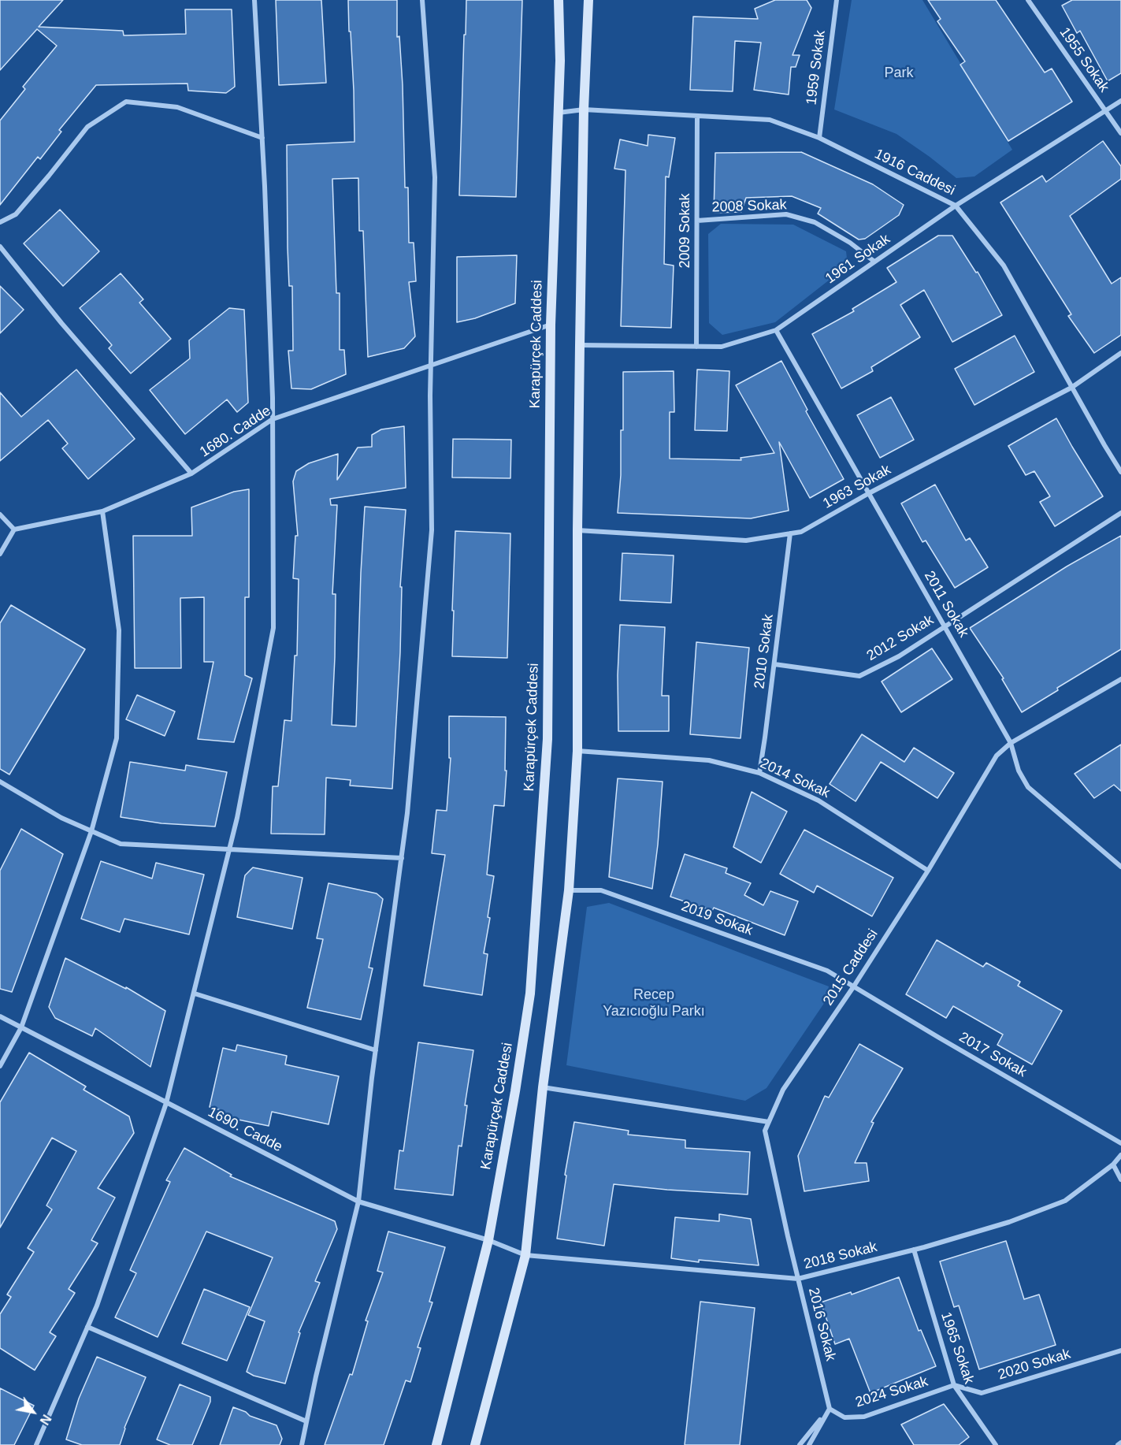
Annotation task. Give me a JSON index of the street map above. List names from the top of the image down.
{
  "streets": {
    "main road": ["Karapürçek Caddesi"],
    "street": [
      "1955 Sokak",
      "1959 Sokak",
      "1916 Caddesi",
      "2008 Sokak",
      "2009 Sokak",
      "1961 Sokak",
      "1680. Cadde",
      "1963 Sokak",
      "2011 Sokak",
      "2012 Sokak",
      "2010 Sokak",
      "2014 Sokak",
      "2019 Sokak",
      "2015 Caddesi",
      "2017 Sokak",
      "1690. Cadde",
      "2018 Sokak",
      "2016 Sokak",
      "1965 Sokak",
      "2020 Sokak",
      "2024 Sokak"
    ]
  },
  "crossings": [
    ["1955 Sokak", "1961 Sokak"],
    ["1959 Sokak", "1916 Caddesi"],
    ["1916 Caddesi", "2009 Sokak"],
    ["1916 Caddesi", "1961 Sokak"],
    ["1916 Caddesi", "Karapürçek Caddesi"],
    ["1916 Caddesi", "1963 Sokak"],
    ["2008 Sokak", "2009 Sokak"],
    ["2008 Sokak", "1961 Sokak"],
    ["2009 Sokak", "1961 Sokak"],
    ["1961 Sokak", "2011 Sokak"],
    ["Karapürçek Caddesi", "1680. Cadde"],
    ["Karapürçek Caddesi", "1690. Cadde"],
    ["Karapürçek Caddesi", "2018 Sokak"],
    ["1963 Sokak", "2011 Sokak"],
    ["1963 Sokak", "2010 Sokak"],
    ["2011 Sokak", "2012 Sokak"],
    ["2011 Sokak", "2015 Caddesi"],
    ["2012 Sokak", "2010 Sokak"],
    ["2010 Sokak", "2014 Sokak"],
    ["2014 Sokak", "2015 Caddesi"],
    ["2019 Sokak", "2015 Caddesi"],
    ["2019 Sokak", "2017 Sokak"],
    ["2015 Caddesi", "2017 Sokak"],
    ["2015 Caddesi", "2016 Sokak"],
    ["1690. Cadde", "2018 Sokak"],
    ["2018 Sokak", "2016 Sokak"],
    ["2018 Sokak", "1965 Sokak"],
    ["2016 Sokak", "2024 Sokak"],
    ["1965 Sokak", "2020 Sokak"],
    ["1965 Sokak", "2024 Sokak"],
    ["2020 Sokak", "2024 Sokak"]
  ],
  "parks": ["Park", "Recep Yazıcıoğlu Parkı"],
  "north": "bottom right"
}
